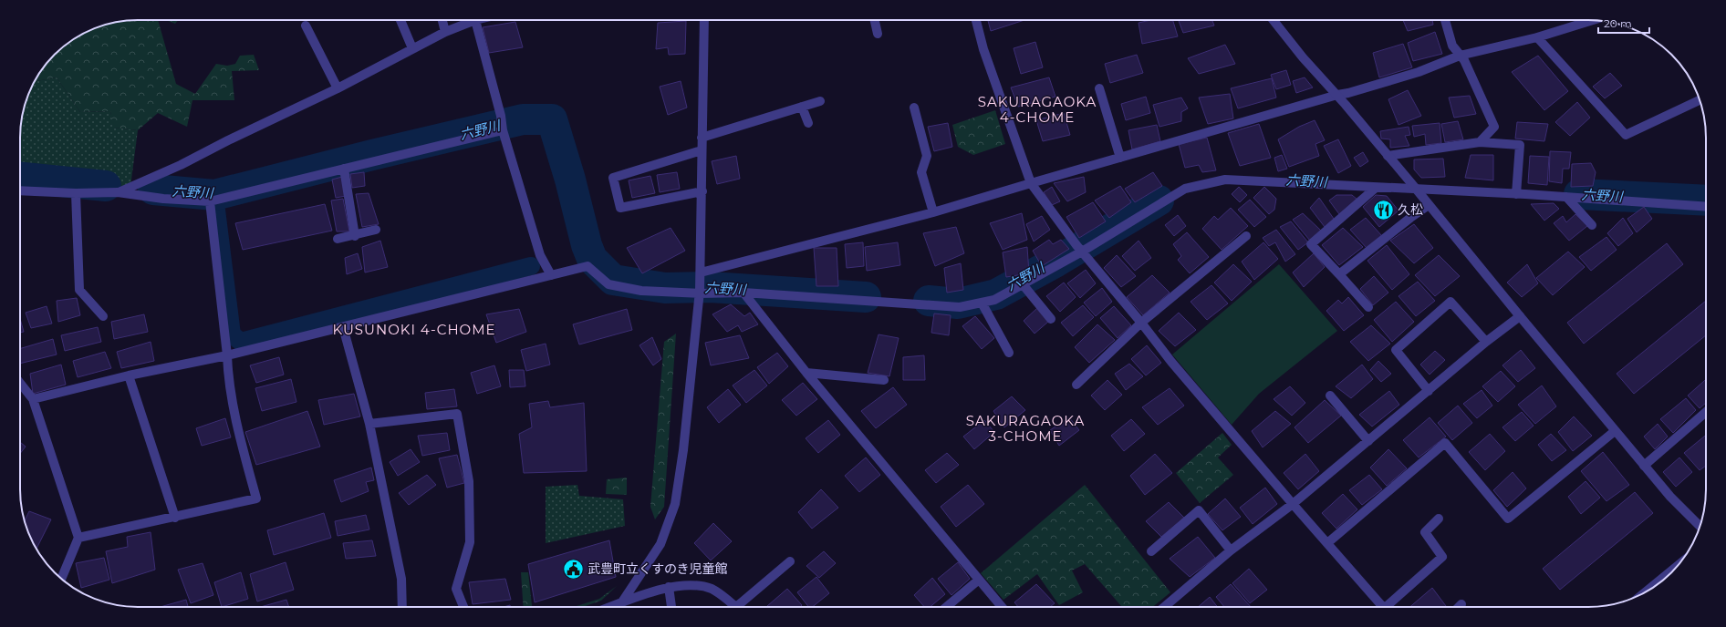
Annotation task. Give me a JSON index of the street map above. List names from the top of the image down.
{
  "districts": ["SAKURAGAOKA 4-CHOME", "KUSUNOKI 4-CHOME", "SAKURAGAOKA 3-CHOME"],
  "water": ["六野川"],
  "places": {
    "restaurant": ["久松"],
    "public building": ["武豊町立くすのき児童館"]
  },
  "scale_bar": "20 m"
}
